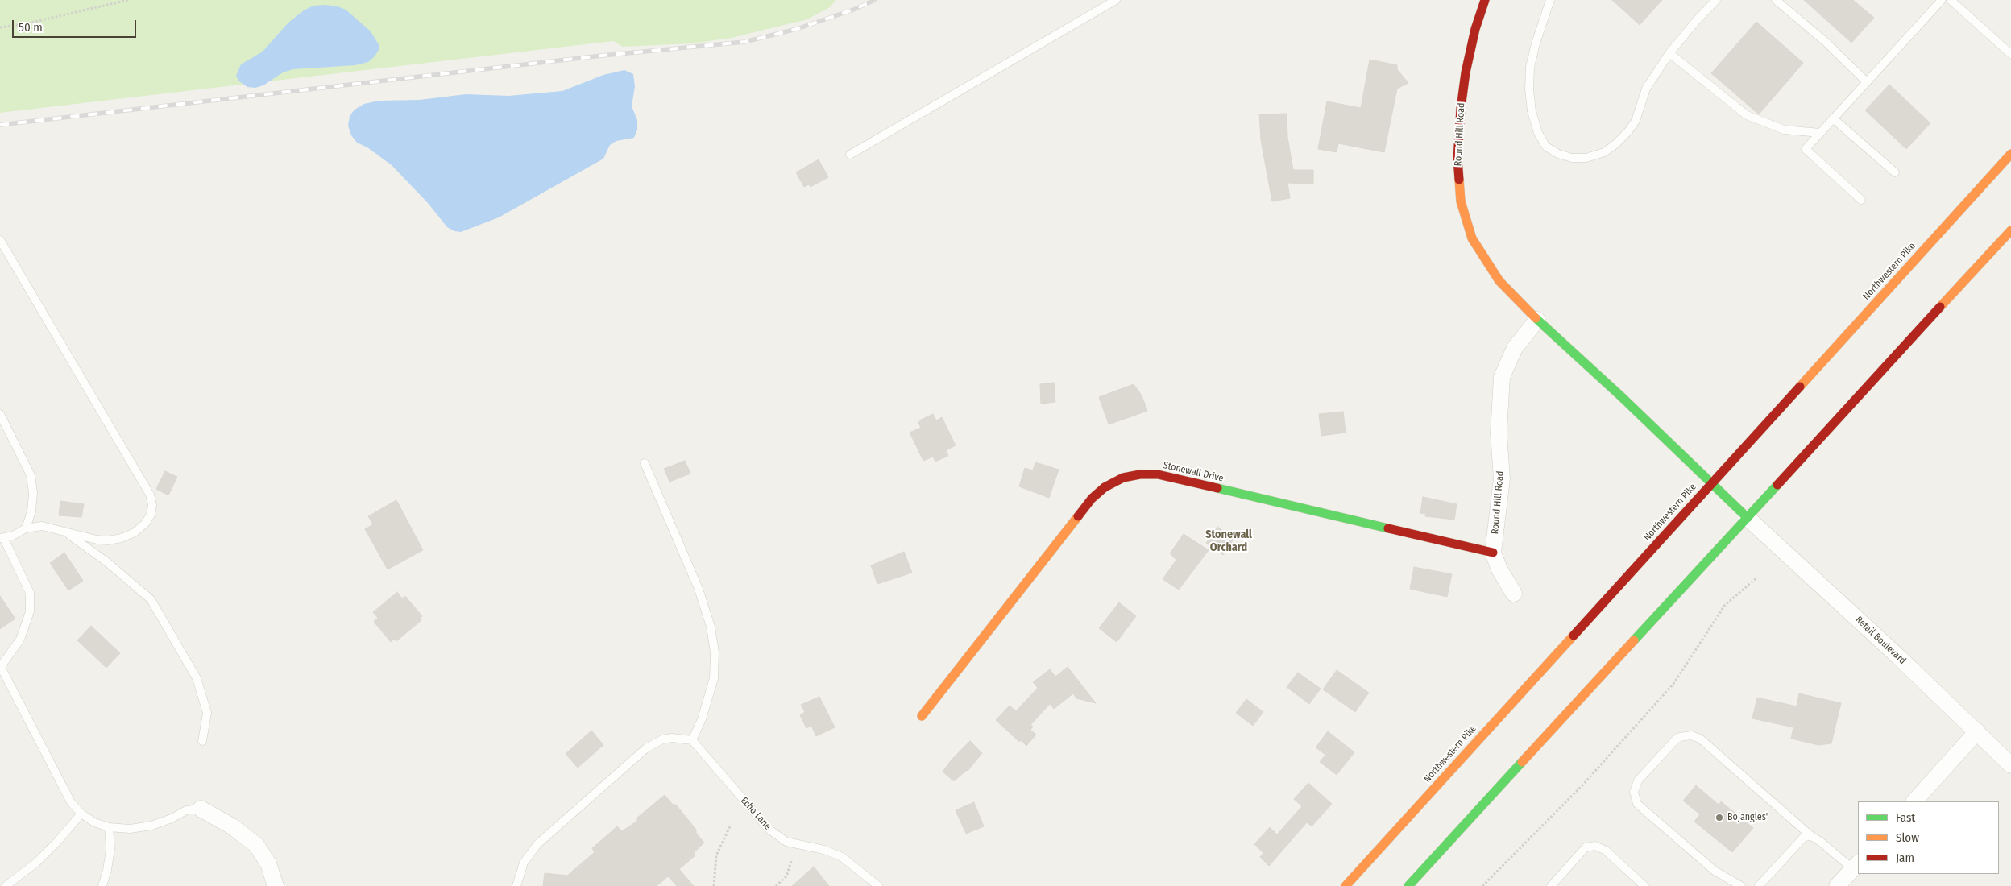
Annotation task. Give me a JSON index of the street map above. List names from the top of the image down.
{
  "streets": {
    "main road": ["Round Hill Road", "Northwestern Pike", "Stonewall Drive"],
    "street": ["Retail Boulevard"],
    "lane": ["Echo Lane"]
  },
  "crossings": [
    ["Round Hill Road", "Northwestern Pike"],
    ["Round Hill Road", "Stonewall Drive"],
    ["Round Hill Road", "Retail Boulevard"]
  ],
  "districts": ["Stonewall Orchard"],
  "places": ["Bojangles'"],
  "legend": ["Fast", "Slow", "Jam"],
  "scale_bar": "50 m"
}
